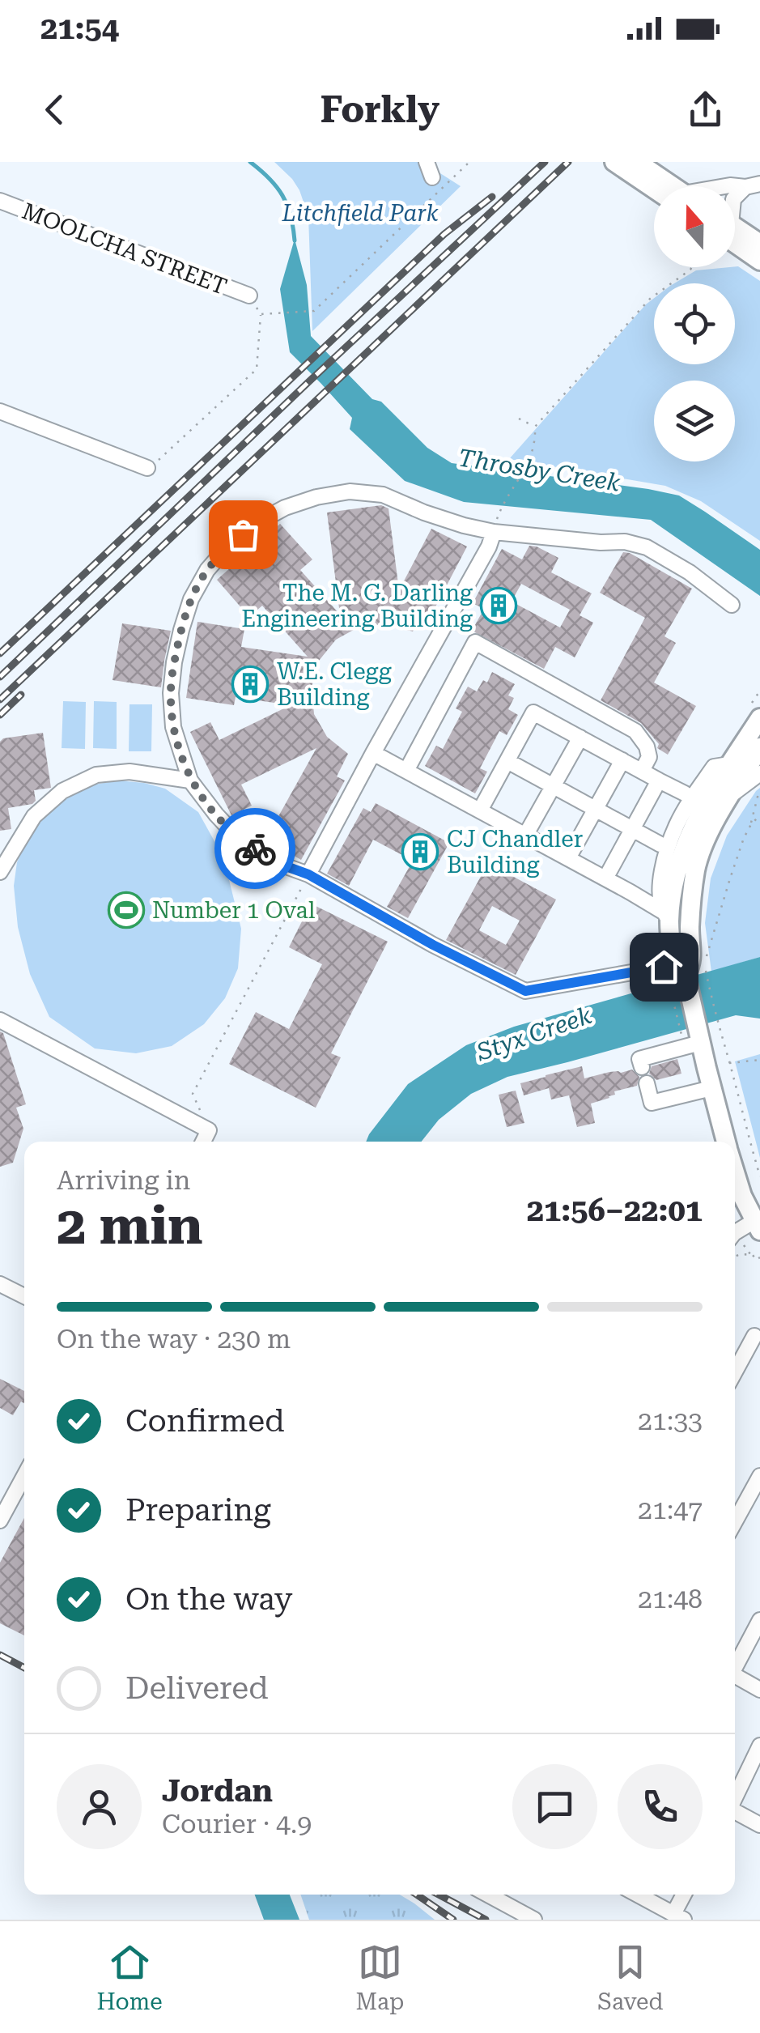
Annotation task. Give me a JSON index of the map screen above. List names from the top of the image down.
{
  "streets": {
    "street": ["MOOLCHA STREET"]
  },
  "water": ["Throsby Creek", "Styx Creek"],
  "parks": ["Litchfield Park"],
  "places": {
    "building": ["The M. G. Darling Engineering Building", "W.E. Clegg Building", "CJ Chandler Building"],
    "sports": ["Number 1 Oval"]
  },
  "north": "top",
  "page": {
    "status": "21:54",
    "header": "Forkly",
    "heading": ["2 min", "Arriving in", "21:56–22:01"],
    "panel": ["Jordan", "Courier · 4.9"],
    "bar": "On the way · 230 m",
    "list": [
      ["Confirmed", "21:33"],
      ["Preparing", "21:47"],
      ["On the way", "21:48"],
      "Delivered"
    ],
    "tabs": ["Home", "Map", "Saved"]
  }
}
